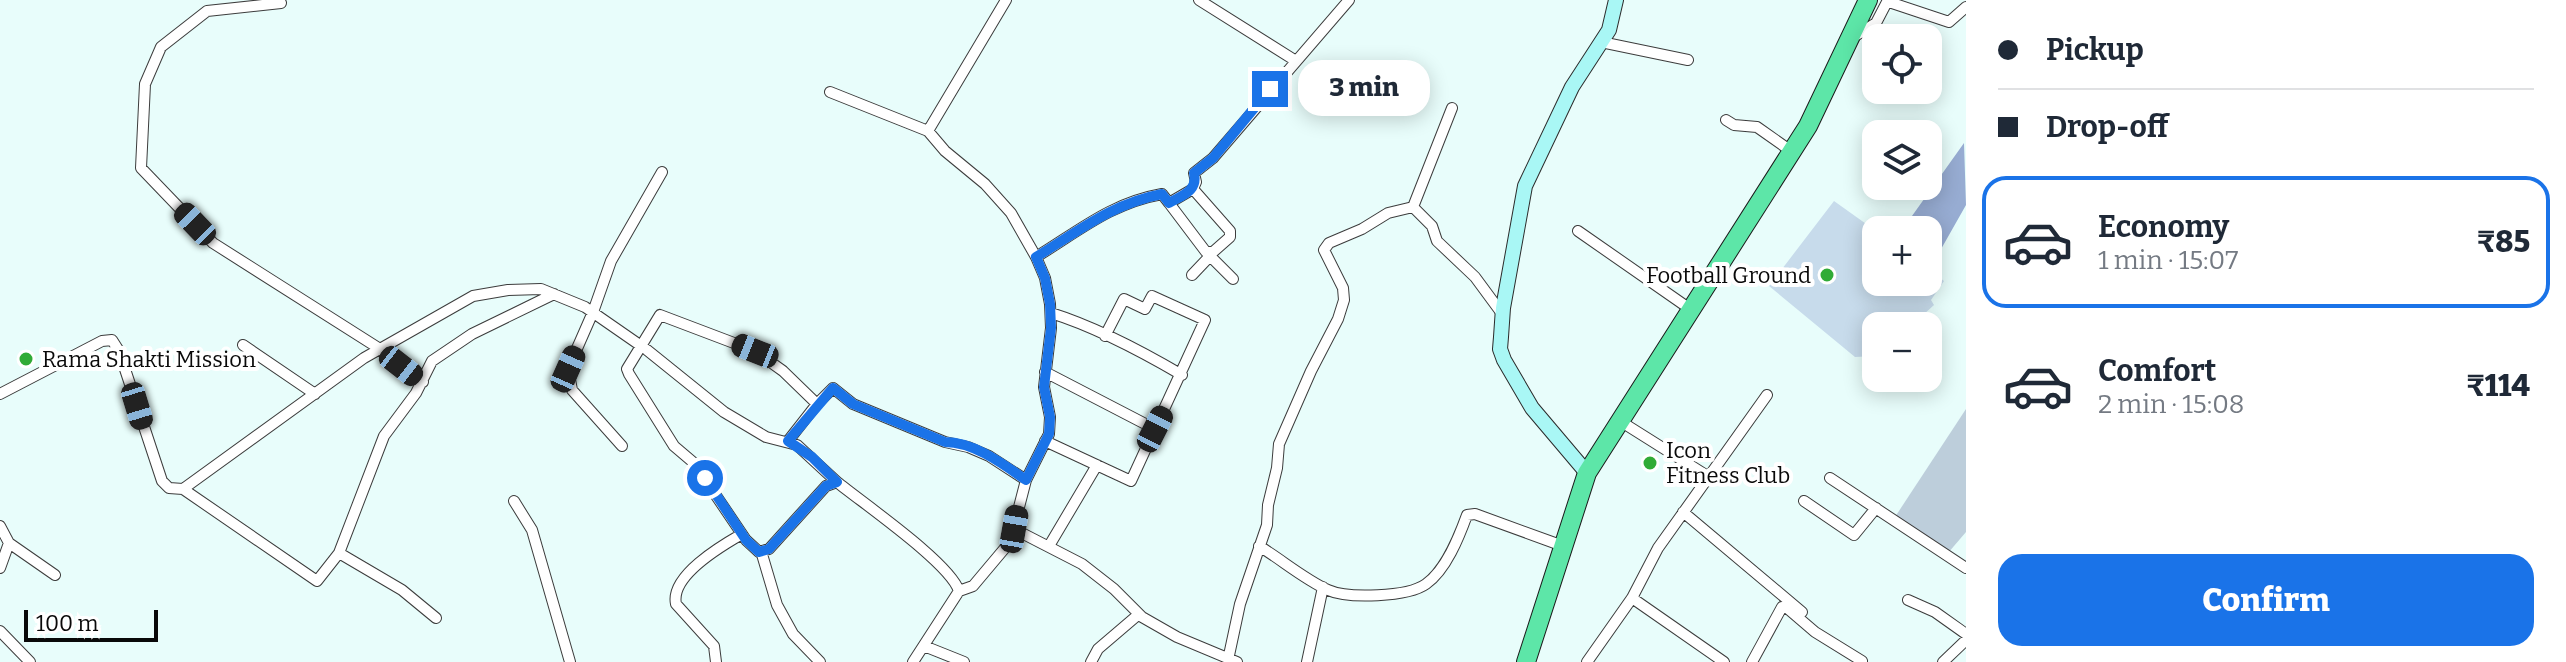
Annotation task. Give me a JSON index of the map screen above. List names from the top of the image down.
{
  "places": ["Football Ground", "Rama Shakti Mission", "Icon Fitness Club"],
  "scale_bar": "100 m",
  "page": {
    "banner": ["Pickup", "Drop-off"],
    "map_buttons": ["+", "−"],
    "bubble": "3 min",
    "list": [
      {
        "name": "Economy",
        "note": "1 min · 15:07",
        "value": "₹85"
      },
      {
        "name": "Comfort",
        "note": "2 min · 15:08",
        "value": "₹114"
      }
    ],
    "buttons": "Confirm",
    "scale": "100 m"
  }
}
